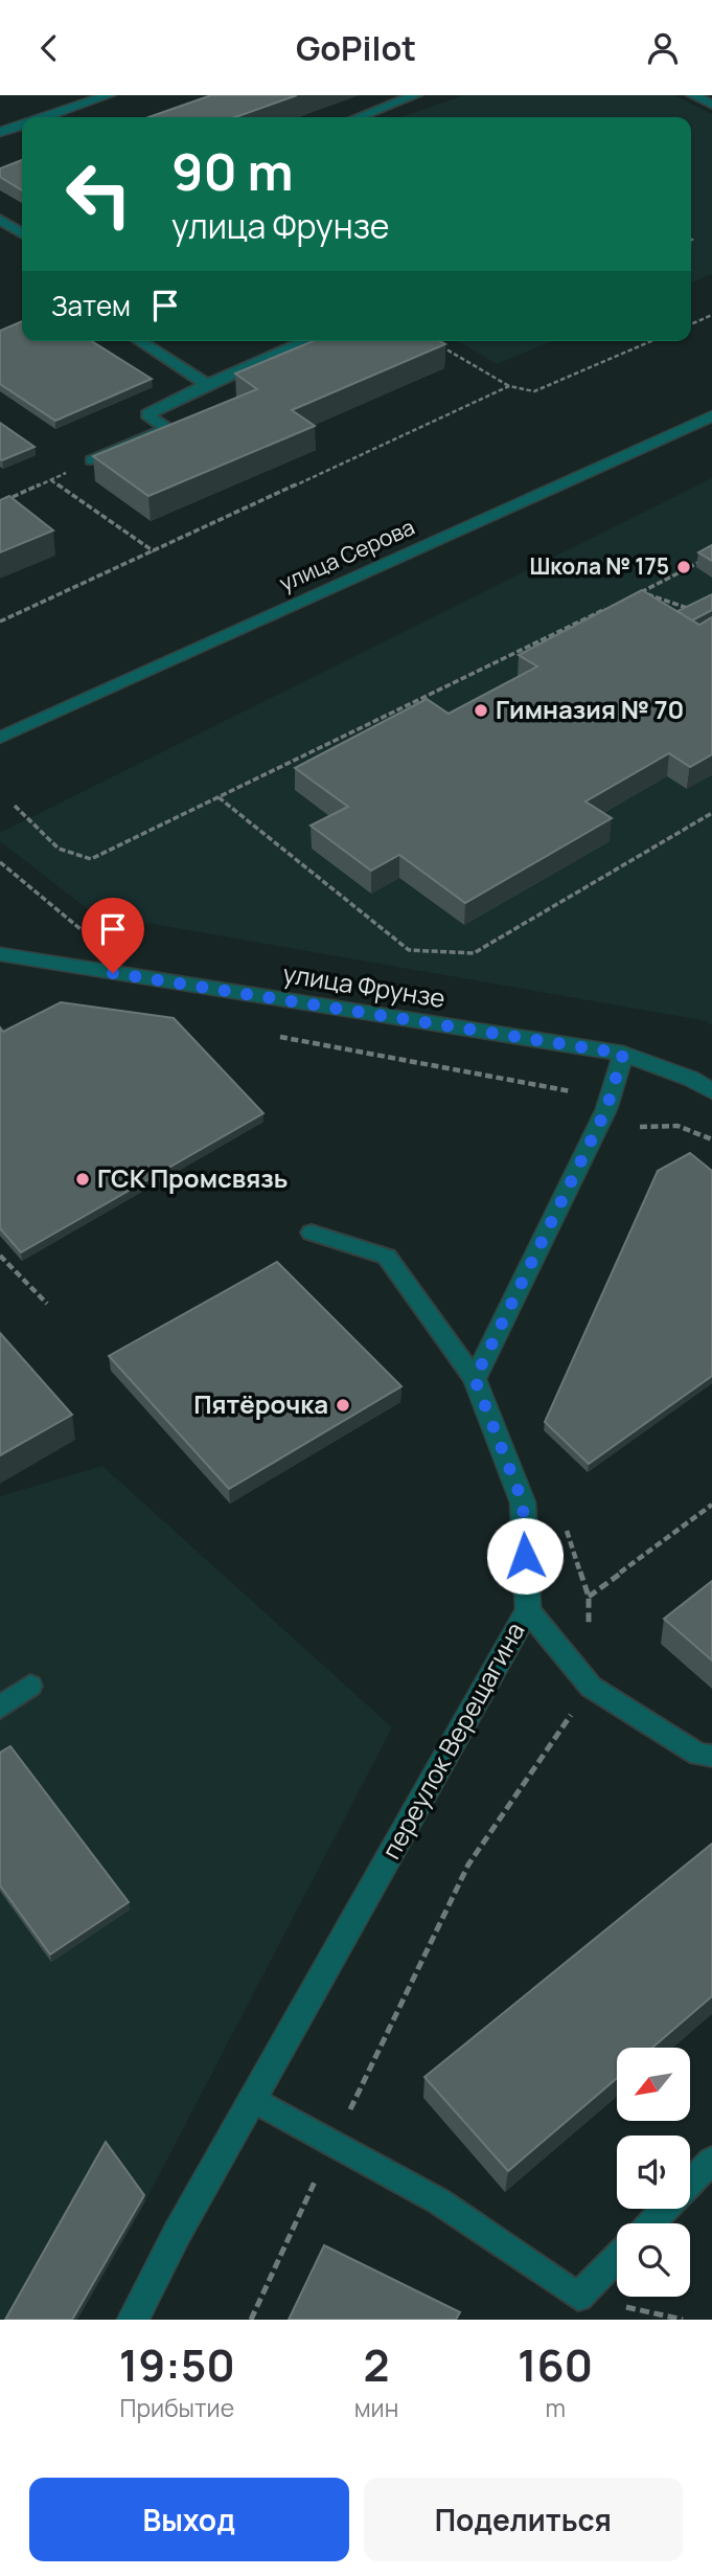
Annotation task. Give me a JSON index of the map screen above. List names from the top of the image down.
{
  "streets": {
    "street": ["улица Серова", "улица Фрунзе", "переулок Верещагина"]
  },
  "places": [
    "Школа № 175",
    "Гимназия № 70",
    "ГСК Промсвязь",
    "Пятёрочка"
  ],
  "north": "bottom left",
  "page": {
    "header": "GoPilot",
    "turn": ["90 m", "улица Фрунзе"],
    "then": "Затем",
    "eta": [
      "19:50",
      "Прибытие",
      "2",
      "мин",
      "160",
      "m"
    ],
    "buttons": ["Выход", "Поделиться"]
  }
}
